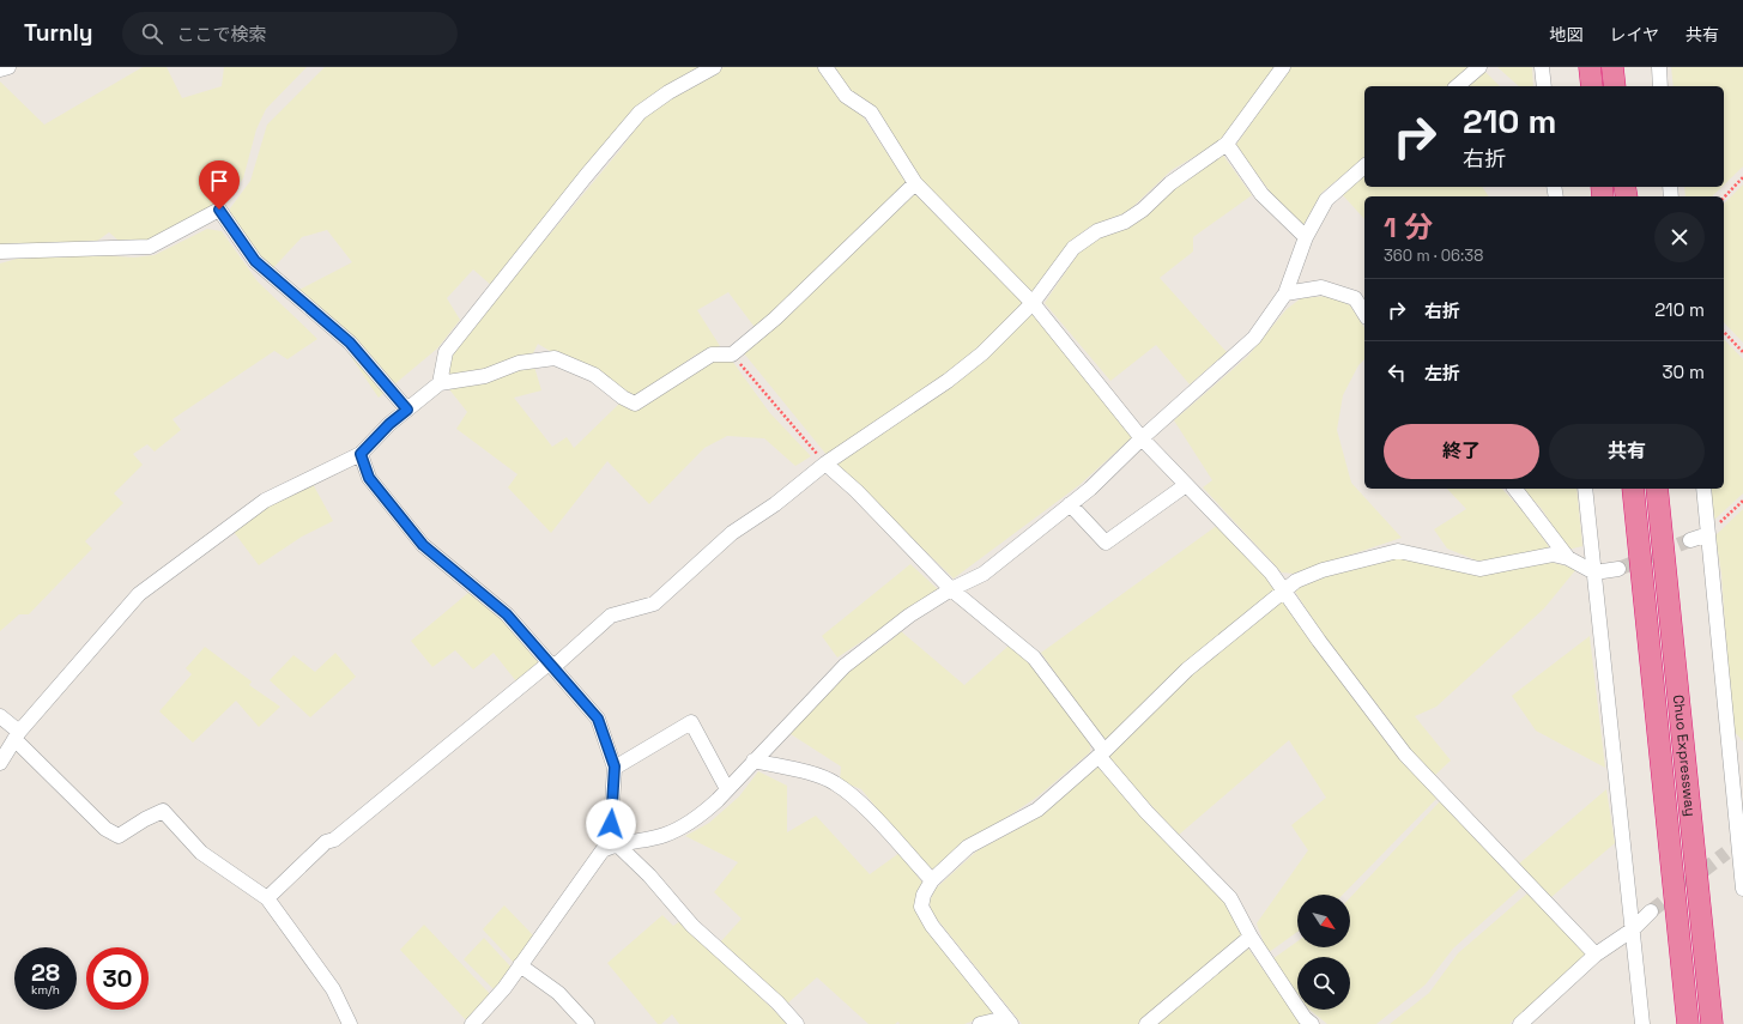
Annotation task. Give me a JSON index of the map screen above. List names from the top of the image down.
{
  "streets": {
    "highway": ["Chuo Expressway"]
  },
  "north": "bottom right",
  "page": {
    "header": "Turnly",
    "search": "ここで検索",
    "nav": ["地図", "レイヤ", "共有"],
    "turn": ["210 m", "右折"],
    "heading": ["1 分", "360 m · 06:38"],
    "list": [
      {
        "name": "右折",
        "value": "210 m"
      },
      {
        "name": "左折",
        "value": "30 m"
      }
    ],
    "buttons": ["終了", "共有"],
    "speed": "28 km/h",
    "limit": "30"
  }
}
